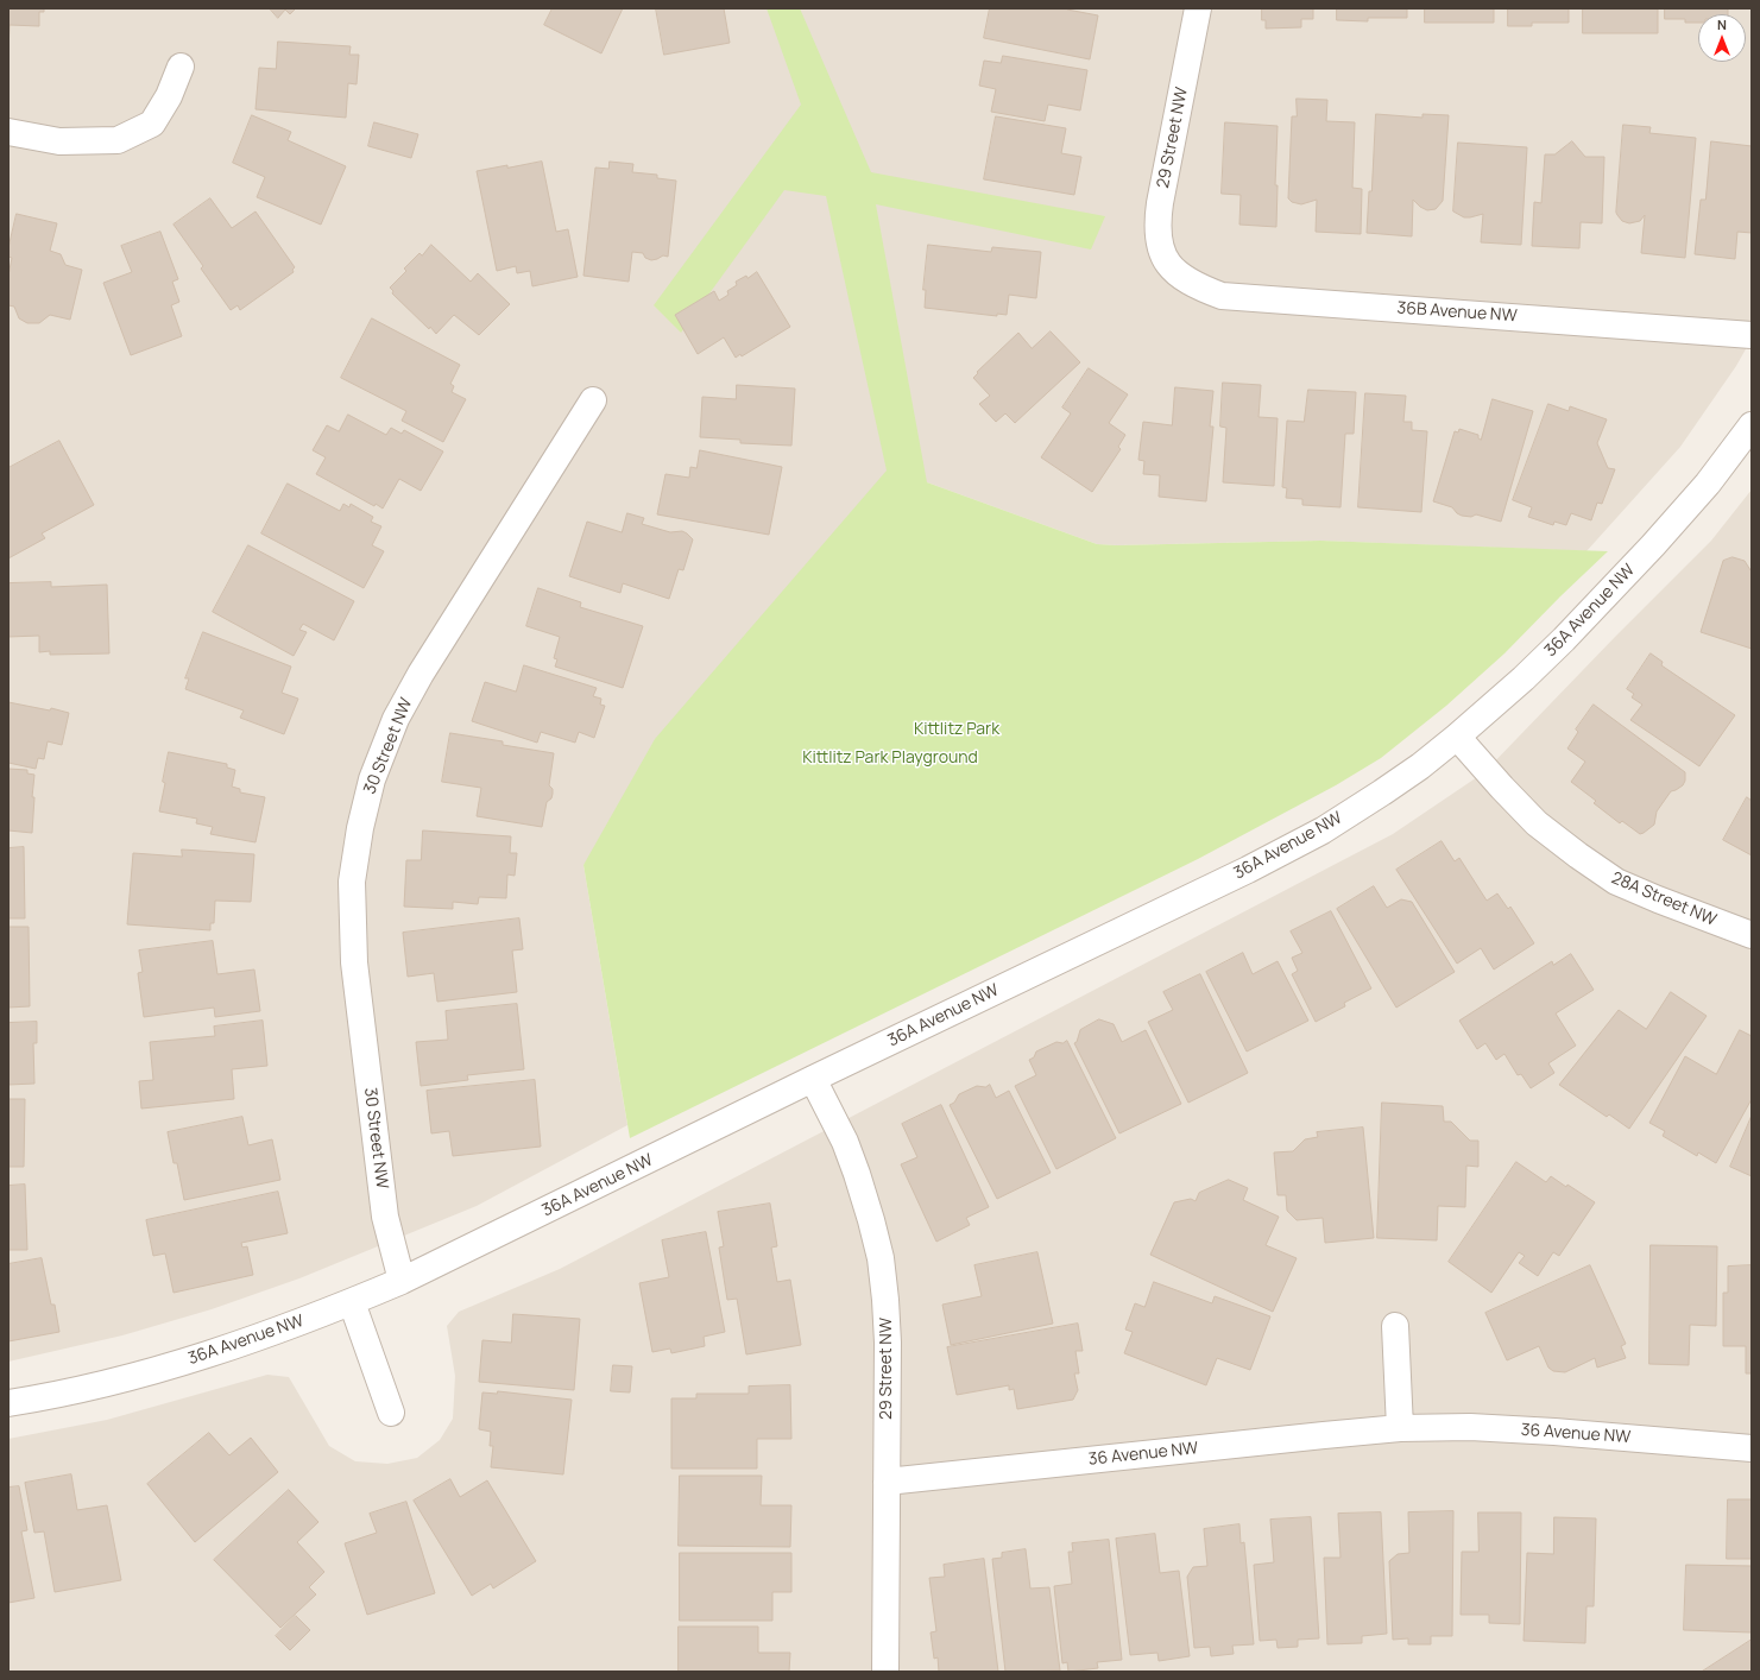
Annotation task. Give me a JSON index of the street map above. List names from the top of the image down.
{
  "streets": {
    "street": [
      "29 Street NW",
      "36B Avenue NW",
      "36A Avenue NW",
      "30 Street NW",
      "28A Street NW",
      "36 Avenue NW"
    ]
  },
  "crossings": [
    ["29 Street NW", "36B Avenue NW"],
    ["29 Street NW", "36A Avenue NW"],
    ["29 Street NW", "36 Avenue NW"],
    ["36A Avenue NW", "30 Street NW"],
    ["36A Avenue NW", "28A Street NW"]
  ],
  "parks": ["Kittlitz Park", "Kittlitz Park Playground"],
  "north": "top"
}
